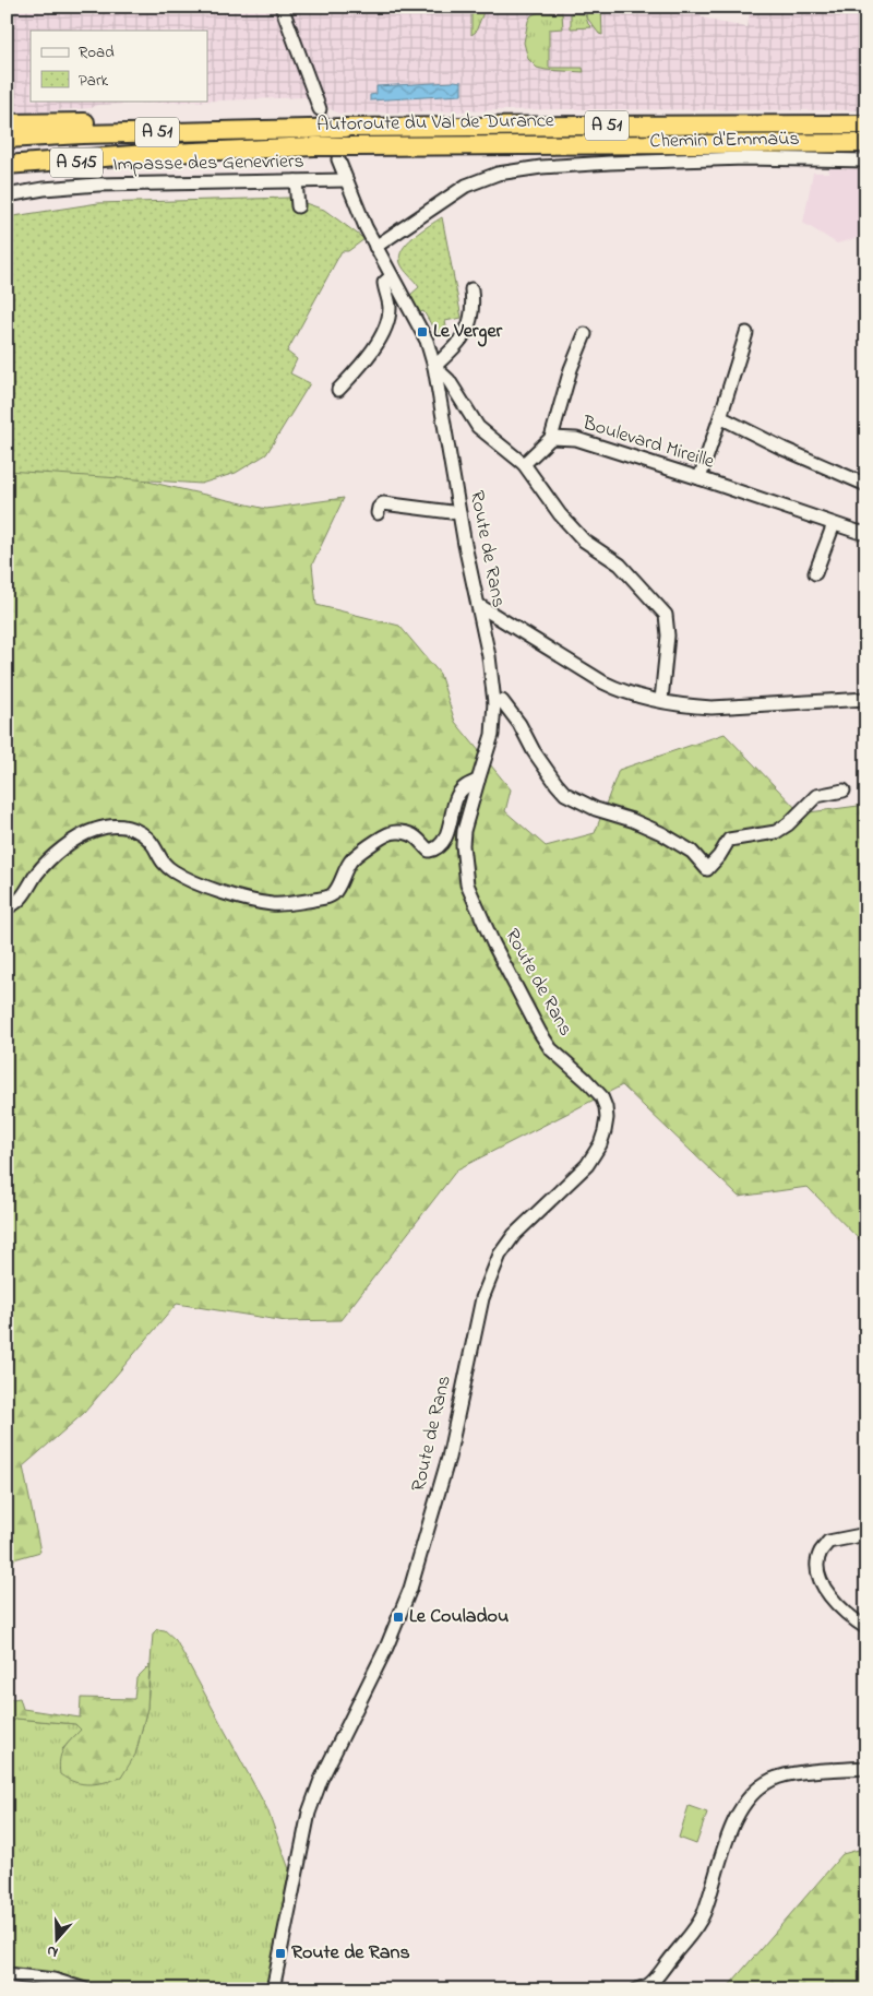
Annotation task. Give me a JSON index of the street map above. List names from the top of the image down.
{
  "streets": {
    "highway": ["Autoroute du Val de Durance", "A 51", "A 515"],
    "street": [
      "Chemin d'Emmaüs",
      "Impasse des Genevriers",
      "Boulevard Mireille",
      "Route de Rans"
    ]
  },
  "crossings": [
    ["Autoroute du Val de Durance", "A 515"],
    ["Chemin d'Emmaüs", "Route de Rans"],
    ["Impasse des Genevriers", "Route de Rans"]
  ],
  "places": {
    "transit": ["Le Verger", "Le Couladou", "Route de Rans"]
  },
  "legend": ["Road", "Park"],
  "north": "bottom"
}
